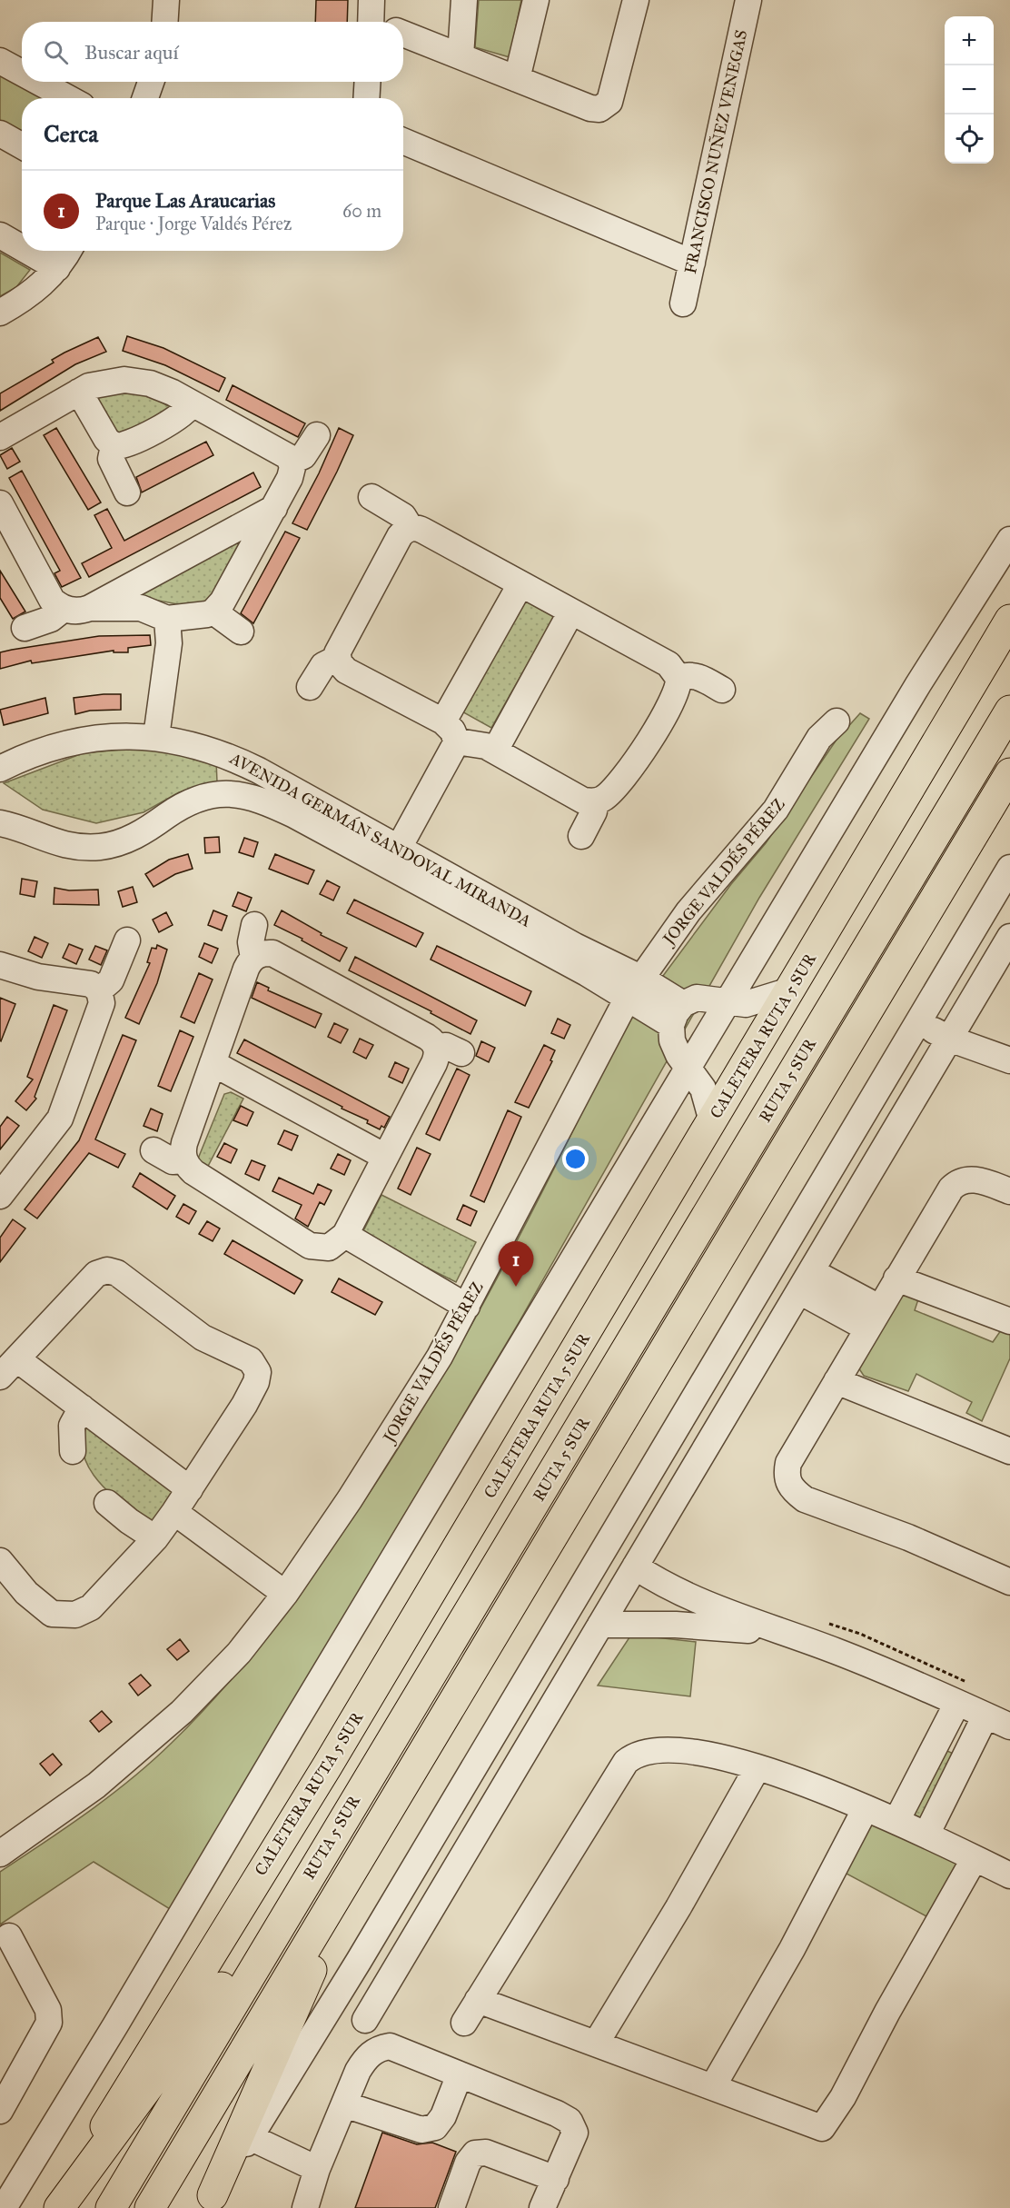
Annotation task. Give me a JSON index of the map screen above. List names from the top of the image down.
{
  "streets": {
    "main road": ["CALETERA RUTA 5 SUR", "RUTA 5 SUR"],
    "street": ["FRANCISCO NUÑEZ VENEGAS", "AVENIDA GERMÁN SANDOVAL MIRANDA", "JORGE VALDÉS PÉREZ"]
  },
  "crossings": [
    ["AVENIDA GERMÁN SANDOVAL MIRANDA", "JORGE VALDÉS PÉREZ"]
  ],
  "page": {
    "map_buttons": ["+", "−"],
    "search": "Buscar aquí",
    "heading": "Cerca",
    "list": [
      {
        "mark": "1",
        "name": "Parque Las Araucarias",
        "note": "Parque · Jorge Valdés Pérez",
        "value": "60 m"
      }
    ],
    "pins": "1"
  }
}
